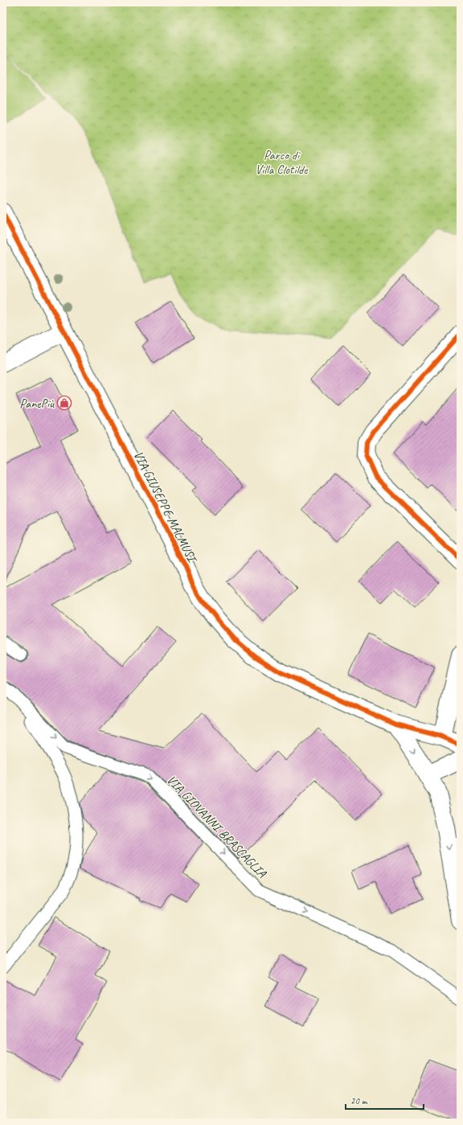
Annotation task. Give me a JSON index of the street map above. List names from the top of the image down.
{
  "streets": {
    "street": ["VIA GIUSEPPE MALMUSI"],
    "lane": ["VIA GIOVANNI BRASCAGLIA"]
  },
  "one_way": ["VIA GIOVANNI BRASCAGLIA"],
  "parks": ["Parco di Villa Clotilde"],
  "places": {
    "shop": ["PanePiù"]
  },
  "scale_bar": "20 m"
}
